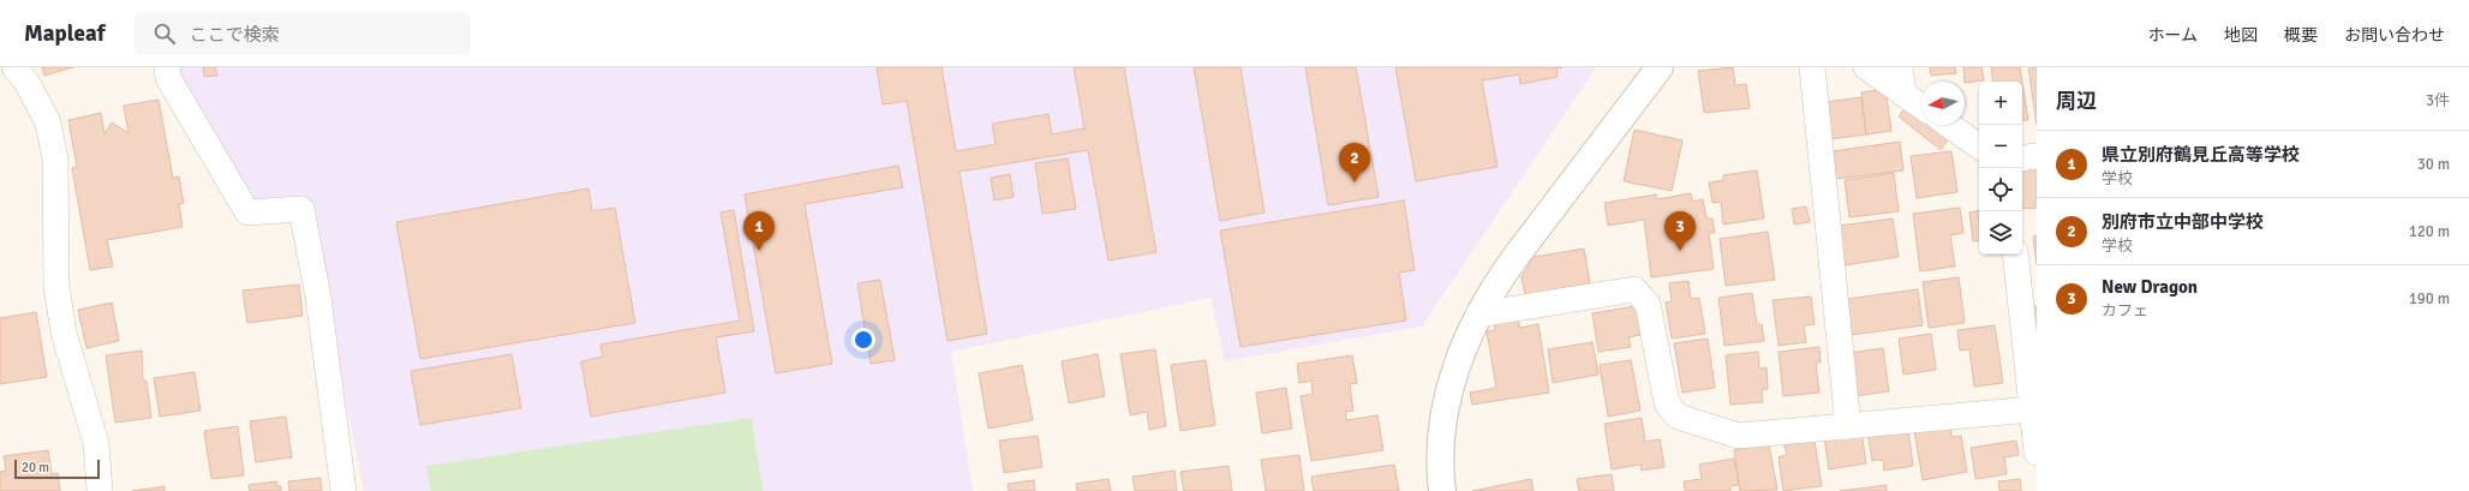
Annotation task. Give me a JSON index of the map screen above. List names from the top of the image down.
{
  "scale_bar": "20 m",
  "north": "left",
  "page": {
    "header": "Mapleaf",
    "search": "ここで検索",
    "nav": [
      "ホーム",
      "地図",
      "概要",
      "お問い合わせ"
    ],
    "heading": ["周辺", "3件"],
    "map_buttons": ["+", "−"],
    "list": [
      {
        "mark": "1",
        "name": "県立別府鶴見丘高等学校",
        "note": "学校",
        "value": "30 m"
      },
      {
        "mark": "2",
        "name": "別府市立中部中学校",
        "note": "学校",
        "value": "120 m"
      },
      {
        "mark": "3",
        "name": "New Dragon",
        "note": "カフェ",
        "value": "190 m"
      }
    ],
    "pins": ["2", "1", "3"],
    "scale": "20 m"
  }
}
